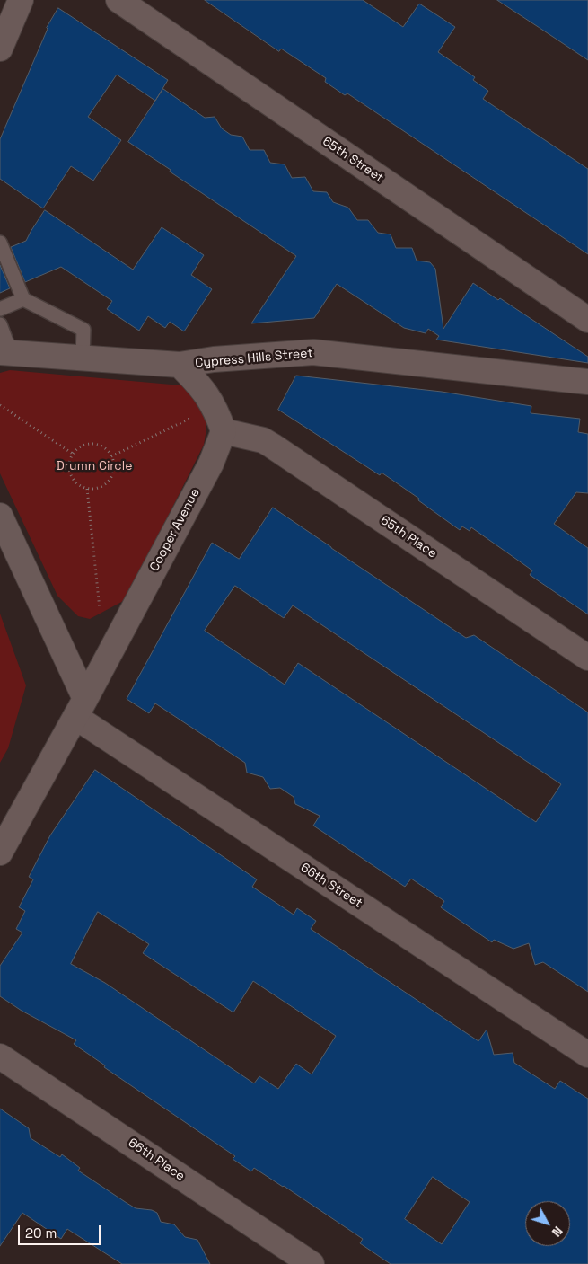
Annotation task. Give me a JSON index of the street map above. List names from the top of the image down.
{
  "streets": {
    "street": [
      "65th Street",
      "Cypress Hills Street",
      "Cooper Avenue",
      "65th Place",
      "66th Street",
      "66th Place"
    ]
  },
  "crossings": [
    ["Cooper Avenue", "65th Place"],
    ["Cooper Avenue", "66th Street"]
  ],
  "parks": ["Drumn Circle"],
  "scale_bar": "20 m",
  "north": "bottom right"
}
